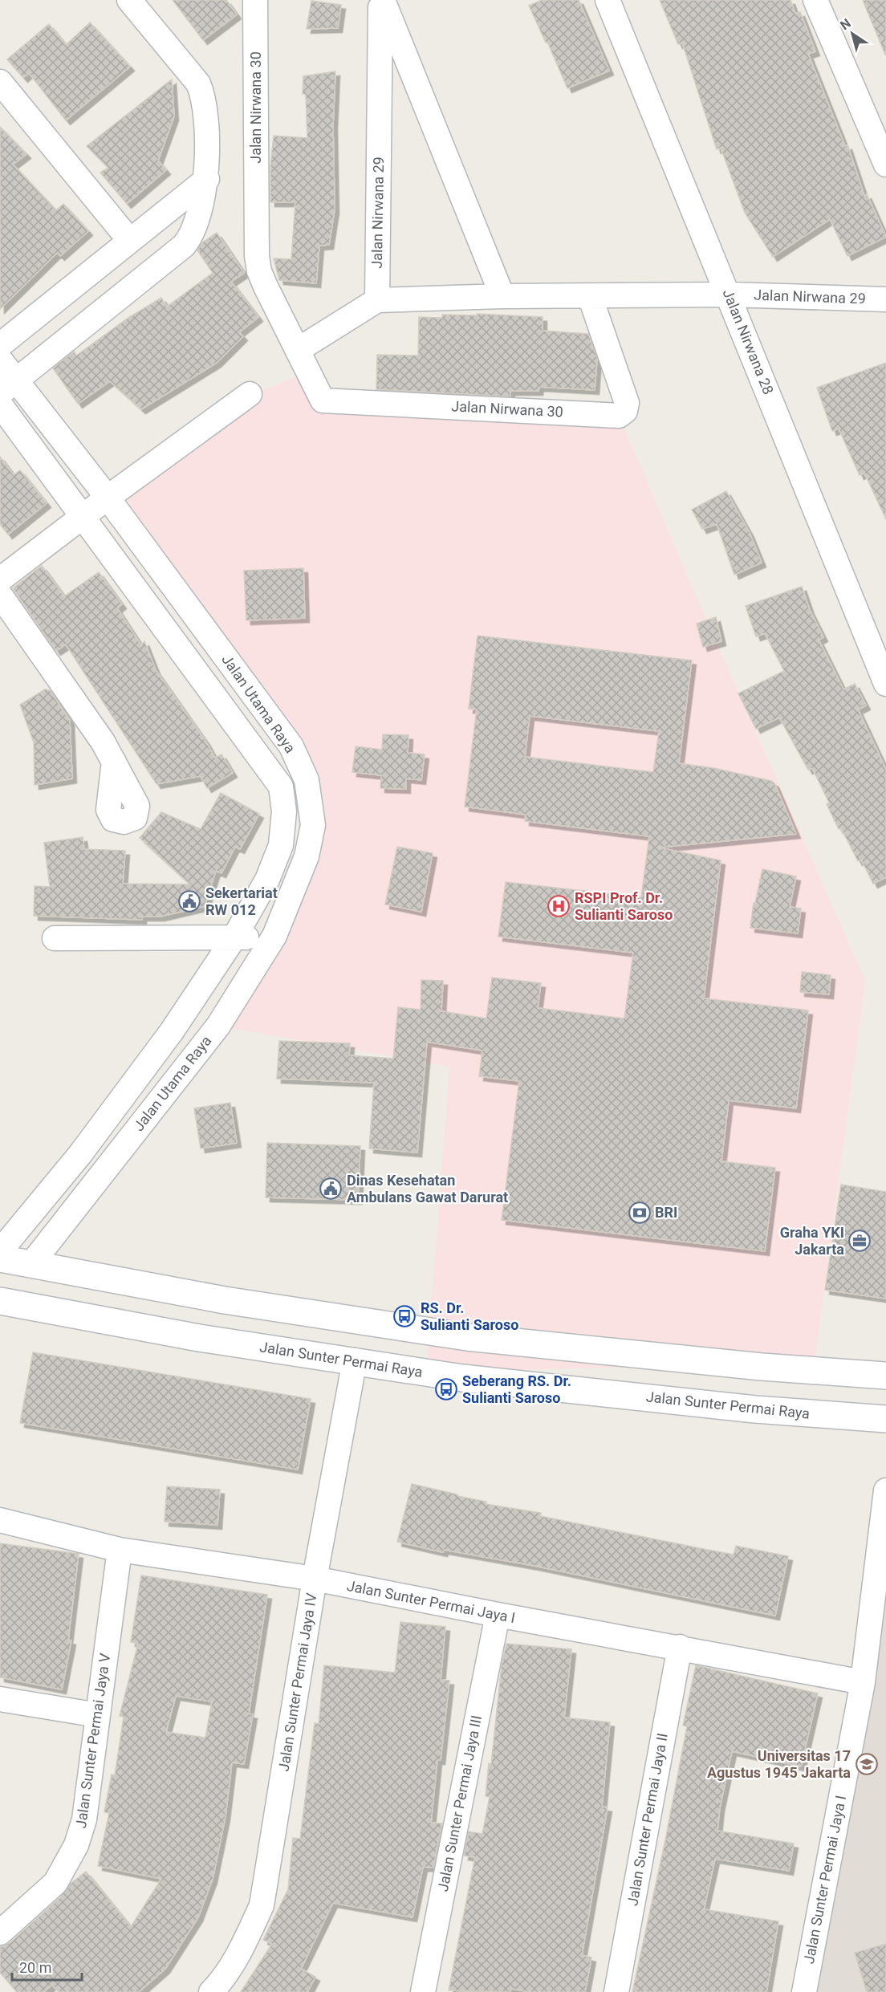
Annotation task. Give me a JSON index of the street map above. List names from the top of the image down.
{
  "streets": {
    "street": [
      "Jalan Nirwana 30",
      "Jalan Nirwana 29",
      "Jalan Nirwana 28",
      "Jalan Utama Raya",
      "Jalan Sunter Permai Raya",
      "Jalan Sunter Permai Jaya I",
      "Jalan Sunter Permai Jaya IV",
      "Jalan Sunter Permai Jaya V",
      "Jalan Sunter Permai Jaya III",
      "Jalan Sunter Permai Jaya II"
    ]
  },
  "crossings": [
    ["Jalan Nirwana 30", "Jalan Nirwana 29"],
    ["Jalan Nirwana 29", "Jalan Nirwana 28"],
    ["Jalan Sunter Permai Raya", "Jalan Sunter Permai Jaya IV"],
    ["Jalan Sunter Permai Jaya I", "Jalan Sunter Permai Jaya IV"],
    ["Jalan Sunter Permai Jaya I", "Jalan Sunter Permai Jaya V"],
    ["Jalan Sunter Permai Jaya I", "Jalan Sunter Permai Jaya III"],
    ["Jalan Sunter Permai Jaya I", "Jalan Sunter Permai Jaya II"]
  ],
  "places": {
    "public building": ["Sekertariat RW 012", "Dinas Kesehatan Ambulans Gawat Darurat"],
    "hospital": ["RSPI Prof. Dr. Sulianti Saroso"],
    "bank": ["BRI"],
    "office": ["Graha YKI Jakarta"],
    "bus stop": ["RS. Dr. Sulianti Saroso", "Seberang RS. Dr. Sulianti Saroso"],
    "school or university": ["Universitas 17 Agustus 1945 Jakarta"]
  },
  "scale_bar": "20 m",
  "north": "top left"
}
